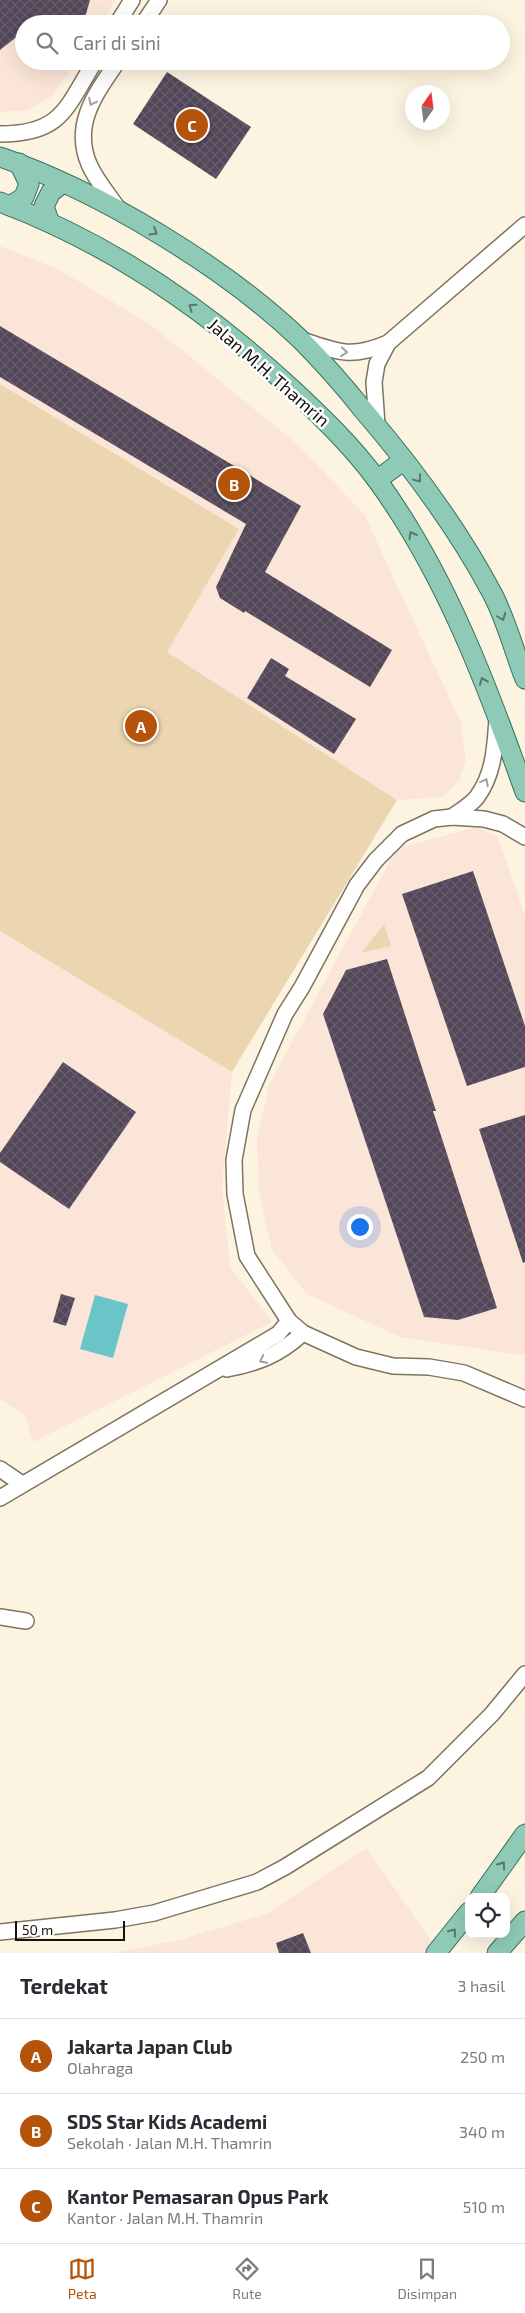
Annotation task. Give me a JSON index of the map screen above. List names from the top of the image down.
{
  "streets": {
    "main road": ["Jalan M.H. Thamrin"]
  },
  "scale_bar": "50 m",
  "north": "top",
  "page": {
    "search": "Cari di sini",
    "pins": ["C", "B", "A"],
    "scale": "50 m",
    "heading": ["Terdekat", "3 hasil"],
    "list": [
      {
        "mark": "A",
        "name": "Jakarta Japan Club",
        "note": "Olahraga",
        "value": "250 m"
      },
      {
        "mark": "B",
        "name": "SDS Star Kids Academi",
        "note": "Sekolah · Jalan M.H. Thamrin",
        "value": "340 m"
      },
      {
        "mark": "C",
        "name": "Kantor Pemasaran Opus Park",
        "note": "Kantor · Jalan M.H. Thamrin",
        "value": "510 m"
      }
    ],
    "nav": ["Peta", "Rute", "Disimpan"]
  }
}
